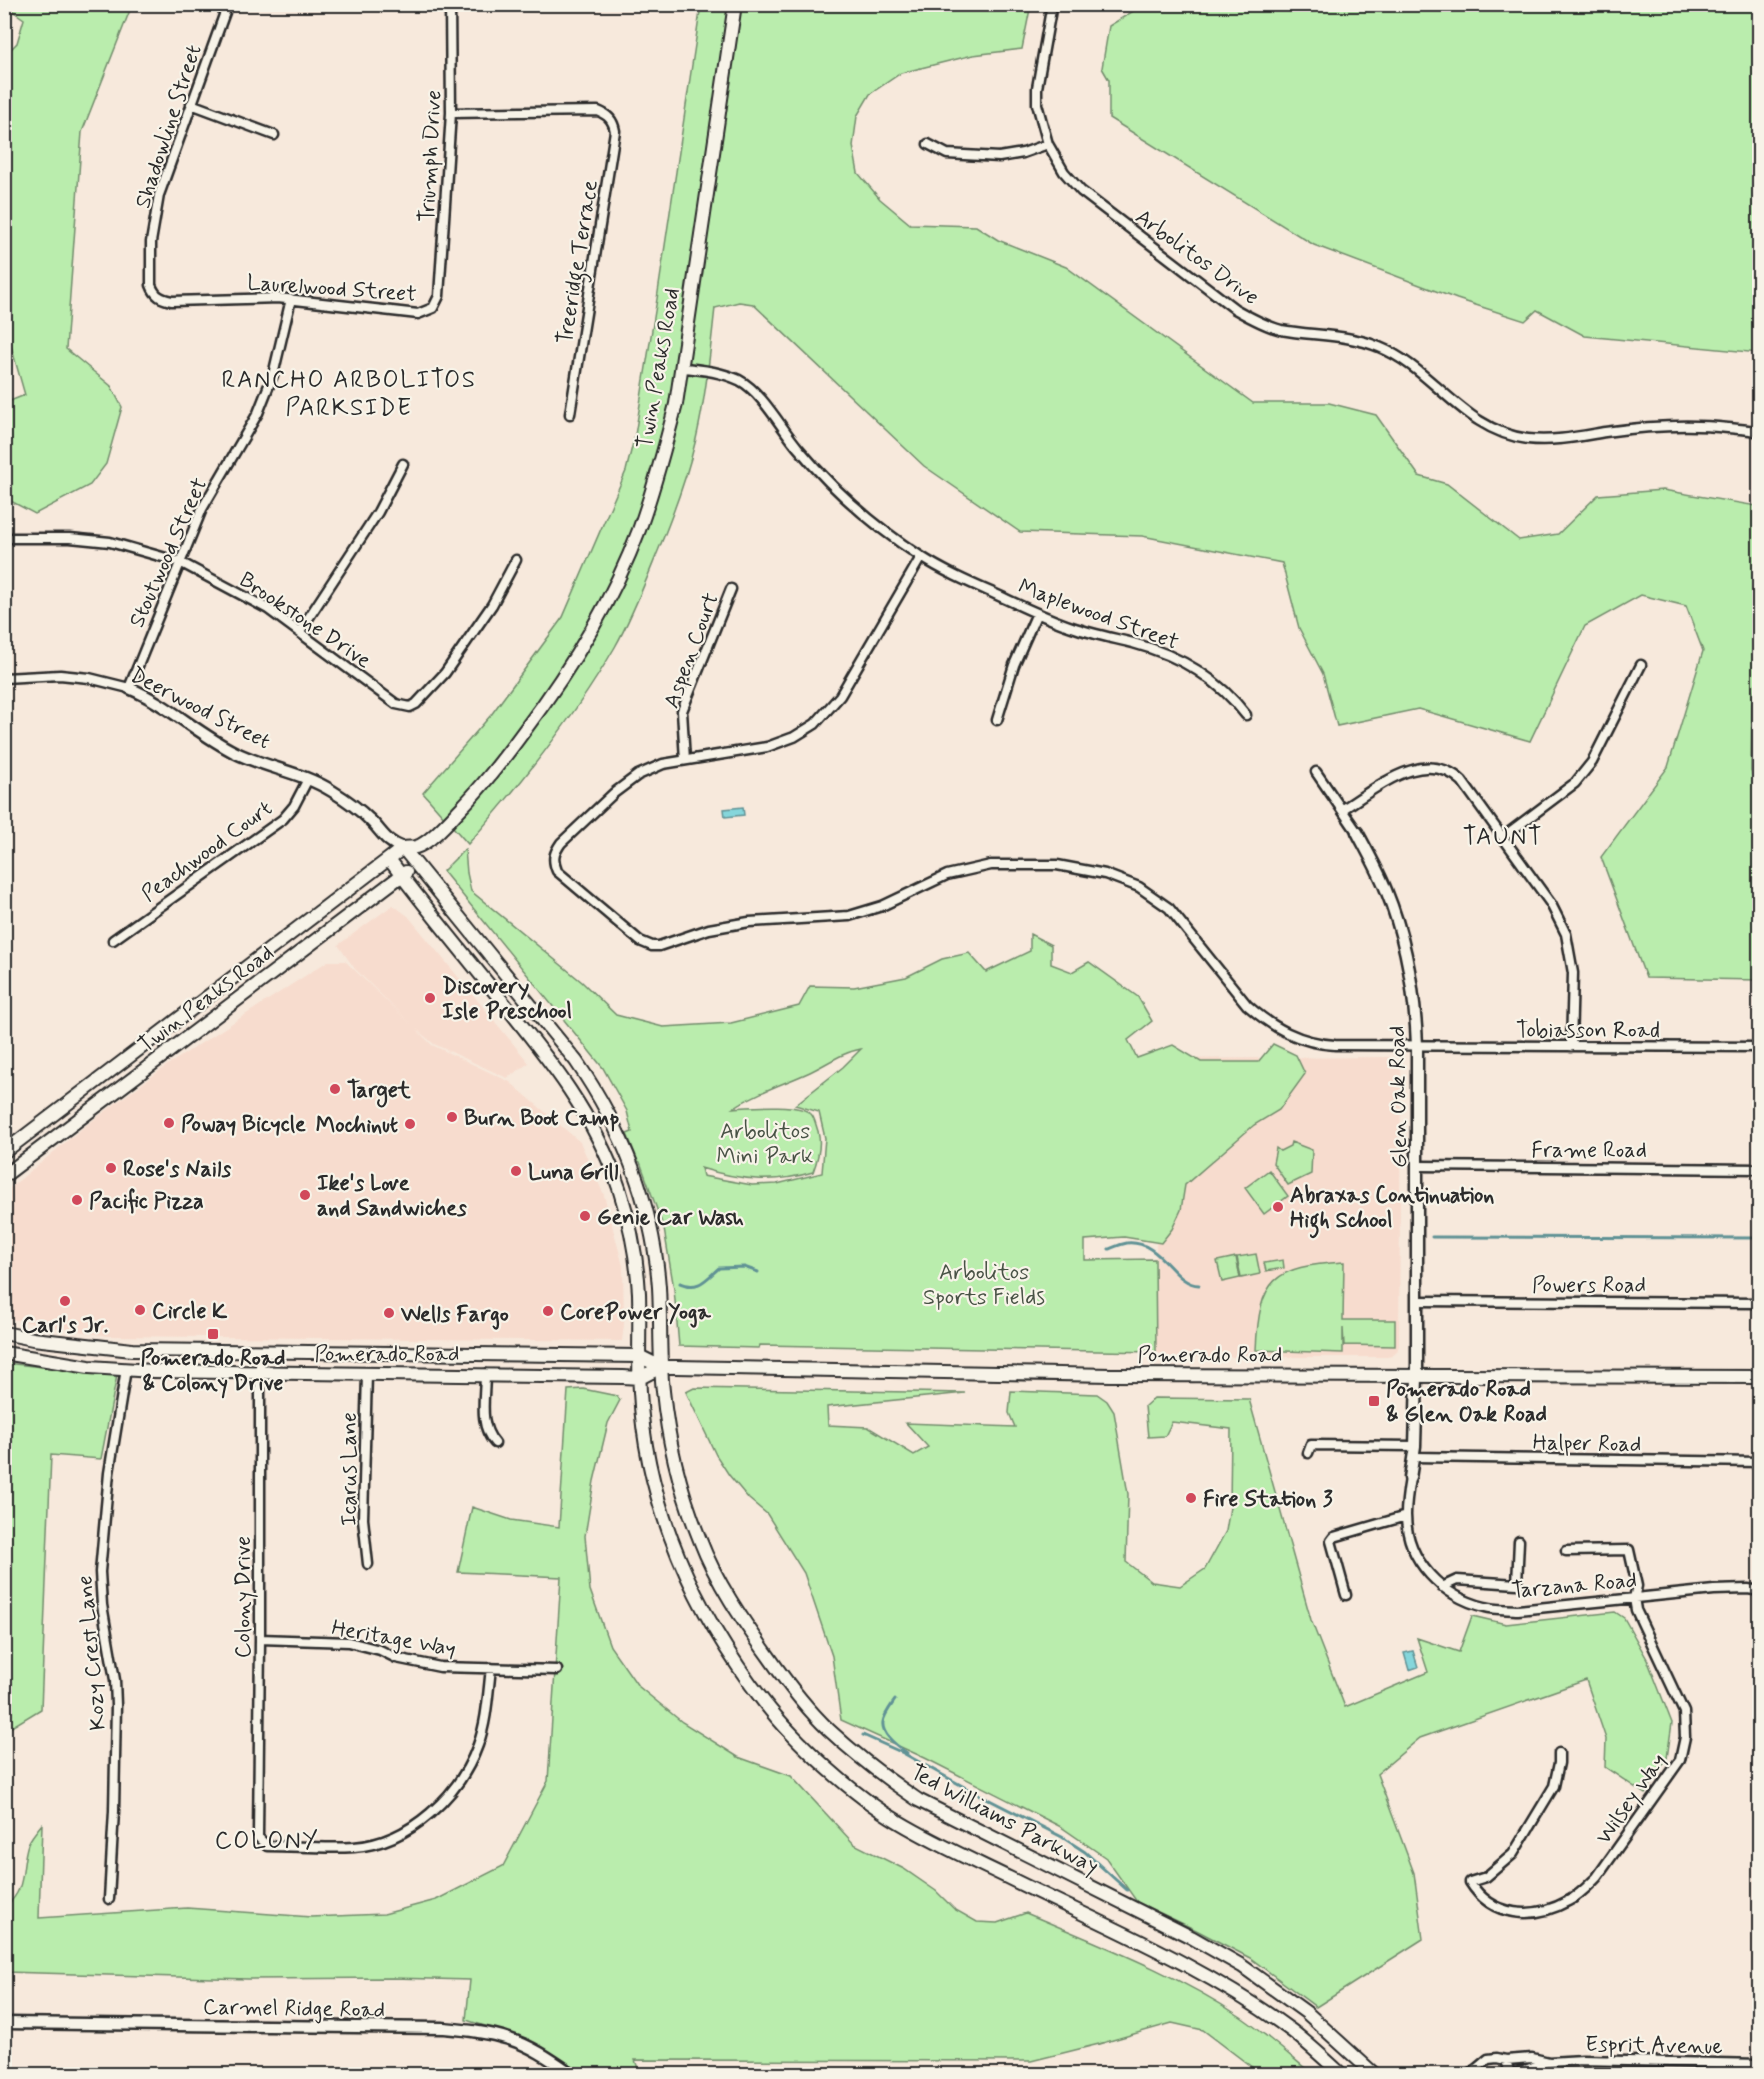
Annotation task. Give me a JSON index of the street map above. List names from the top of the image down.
{
  "streets": {
    "main road": ["Twin Peaks Road", "Pomerado Road", "Ted Williams Parkway"],
    "street": [
      "Shadowline Street",
      "Triumph Drive",
      "Arbolitos Drive",
      "Treeridge Terrace",
      "Laurelwood Street",
      "Stoutwood Street",
      "Maplewood Street",
      "Brookstone Drive",
      "Aspen Court",
      "Deerwood Street",
      "Peachwood Court",
      "Tobiasson Road",
      "Glen Oak Road",
      "Frame Road",
      "Powers Road",
      "Halper Road",
      "Icarus Lane",
      "Tarzana Road",
      "Colony Drive",
      "Heritage Way",
      "Kozy Crest Lane",
      "Wilsey Way",
      "Carmel Ridge Road",
      "Esprit Avenue"
    ]
  },
  "crossings": [
    ["Shadowline Street", "Laurelwood Street"],
    ["Triumph Drive", "Treeridge Terrace"],
    ["Triumph Drive", "Laurelwood Street"],
    ["Laurelwood Street", "Stoutwood Street"],
    ["Twin Peaks Road", "Maplewood Street"],
    ["Twin Peaks Road", "Deerwood Street"],
    ["Twin Peaks Road", "Ted Williams Parkway"],
    ["Stoutwood Street", "Brookstone Drive"],
    ["Stoutwood Street", "Deerwood Street"],
    ["Aspen Court", "Tobiasson Road"],
    ["Deerwood Street", "Peachwood Court"],
    ["Deerwood Street", "Ted Williams Parkway"],
    ["Tobiasson Road", "Glen Oak Road"],
    ["Glen Oak Road", "Frame Road"],
    ["Glen Oak Road", "Powers Road"],
    ["Glen Oak Road", "Pomerado Road"],
    ["Glen Oak Road", "Halper Road"],
    ["Glen Oak Road", "Tarzana Road"],
    ["Pomerado Road", "Icarus Lane"],
    ["Pomerado Road", "Colony Drive"],
    ["Pomerado Road", "Kozy Crest Lane"],
    ["Pomerado Road", "Ted Williams Parkway"],
    ["Tarzana Road", "Wilsey Way"],
    ["Colony Drive", "Heritage Way"]
  ],
  "districts": ["RANCHO ARBOLITOS PARKSIDE", "TAUNT", "COLONY"],
  "parks": ["Arbolitos Mini Park", "Arbolitos Sports Fields"],
  "places": {
    "other": [
      "Discovery Isle Preschool",
      "Target",
      "Burn Boot Camp",
      "Poway Bicycle",
      "Mochinut",
      "Rose's Nails",
      "Luna Grill",
      "Ike's Love and Sandwiches",
      "Pacific Pizza",
      "Abraxas Continuation High School",
      "Genie Car Wash",
      "Carl's Jr.",
      "Circle K",
      "CorePower Yoga",
      "Wells Fargo",
      "Fire Station 3"
    ],
    "transit": ["Pomerado Road & Colony Drive", "Pomerado Road & Glen Oak Road"]
  }
}
